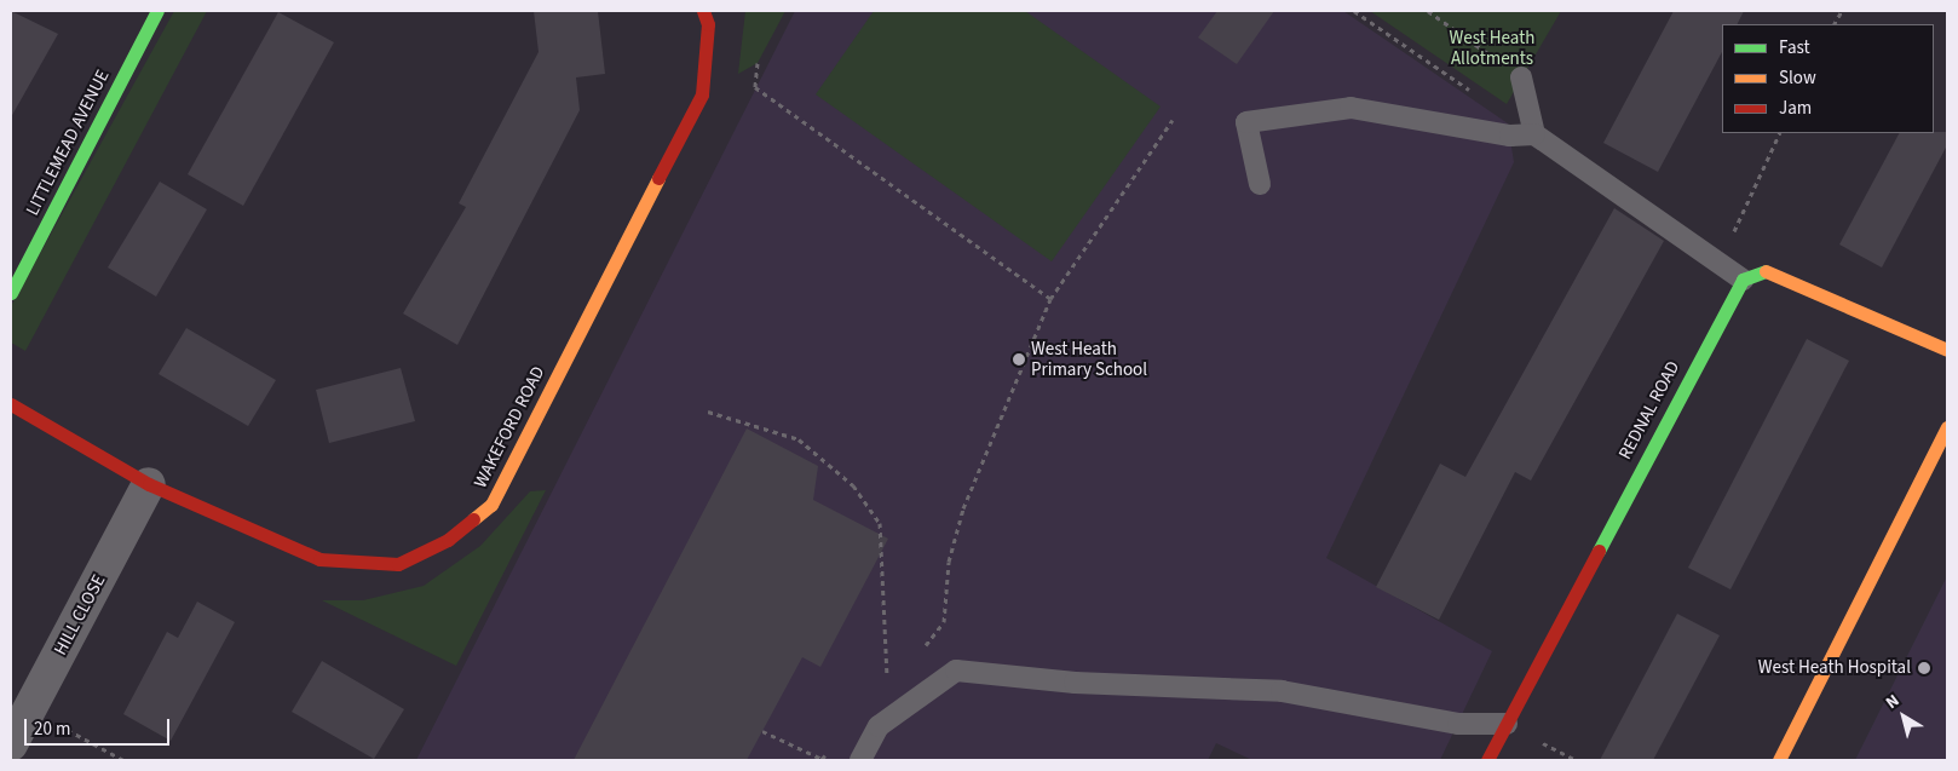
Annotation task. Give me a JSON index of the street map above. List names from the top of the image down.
{
  "streets": {
    "street": [
      "LITTLEMEAD AVENUE",
      "REDNAL ROAD",
      "WAKEFORD ROAD",
      "HILL CLOSE"
    ]
  },
  "crossings": [
    ["WAKEFORD ROAD", "HILL CLOSE"]
  ],
  "parks": ["West Heath Allotments"],
  "places": ["West Heath Primary School", "West Heath Hospital"],
  "legend": ["Fast", "Slow", "Jam"],
  "scale_bar": "20 m",
  "north": "top left"
}
